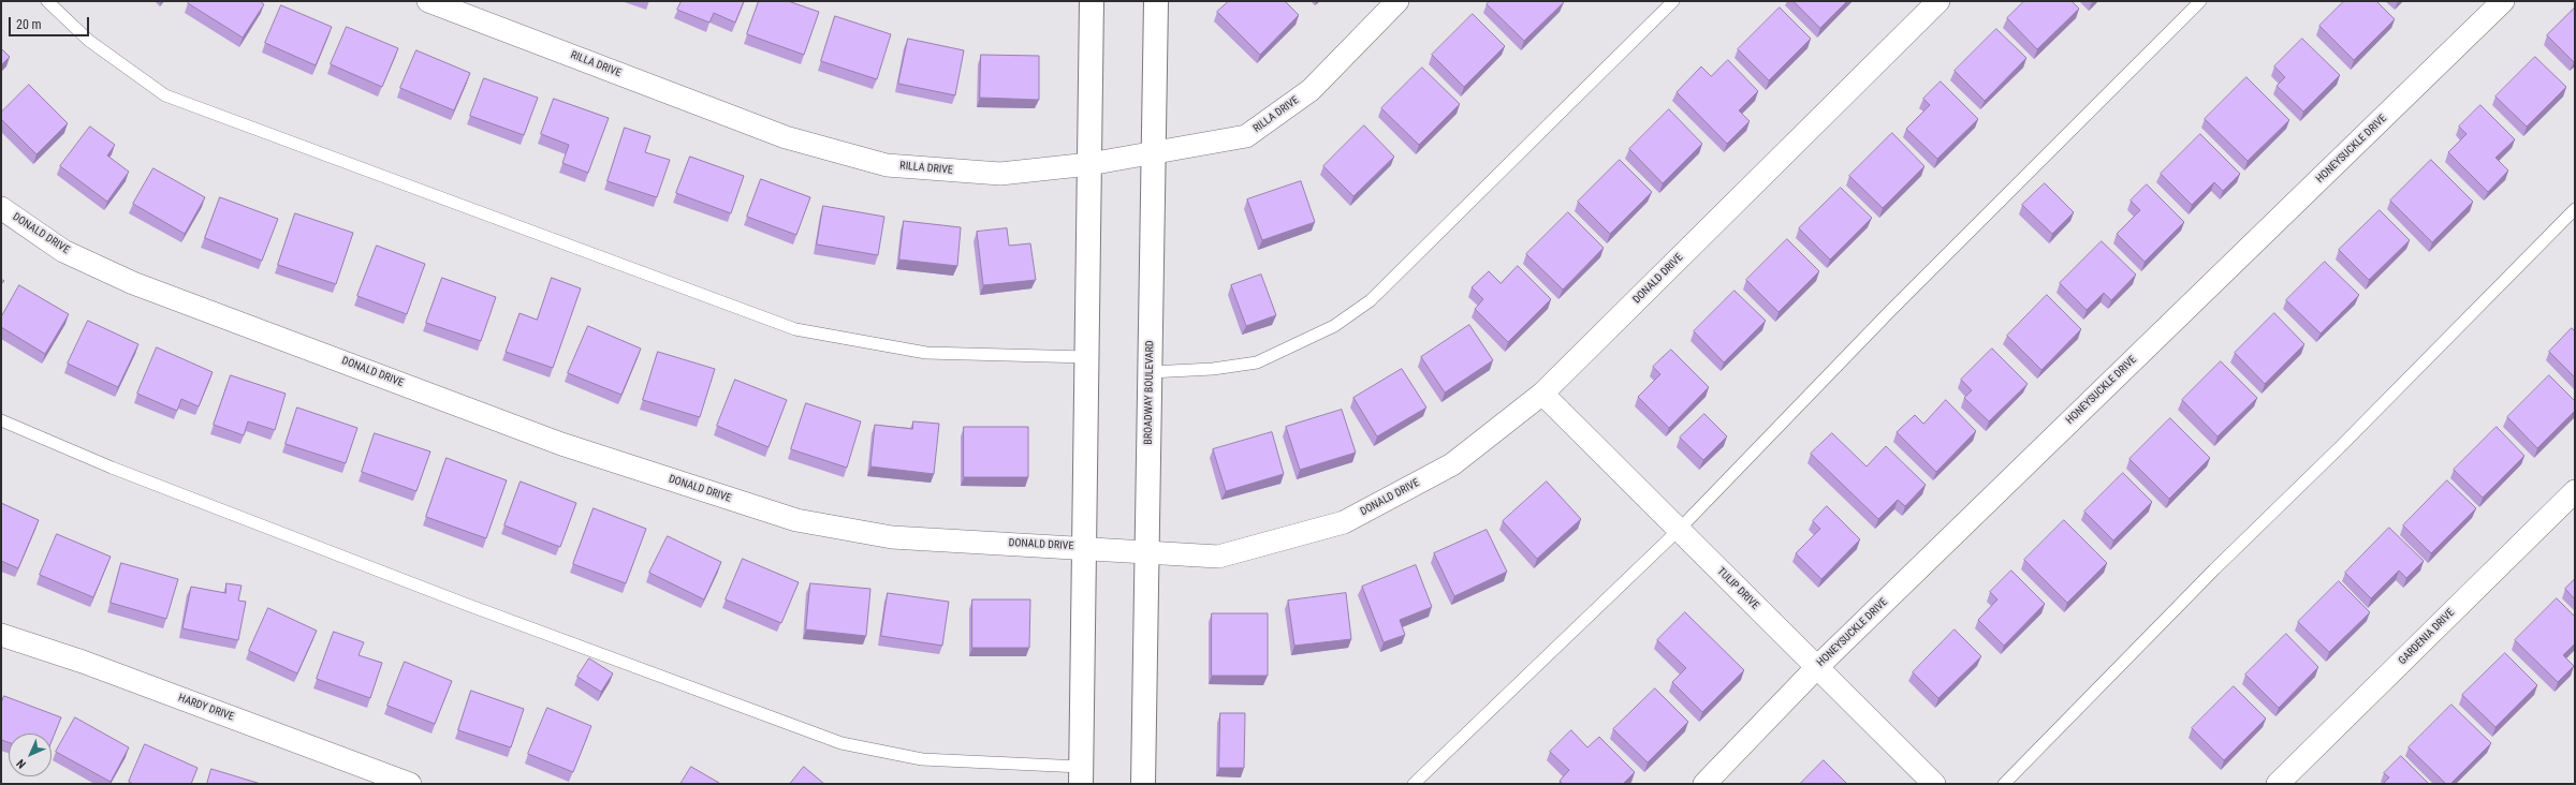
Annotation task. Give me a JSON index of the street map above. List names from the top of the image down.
{
  "streets": {
    "main road": ["BROADWAY BOULEVARD"],
    "street": [
      "RILLA DRIVE",
      "HONEYSUCKLE DRIVE",
      "DONALD DRIVE",
      "TULIP DRIVE",
      "GARDENIA DRIVE",
      "HARDY DRIVE"
    ]
  },
  "crossings": [
    ["RILLA DRIVE", "BROADWAY BOULEVARD"],
    ["HONEYSUCKLE DRIVE", "TULIP DRIVE"],
    ["DONALD DRIVE", "BROADWAY BOULEVARD"],
    ["DONALD DRIVE", "TULIP DRIVE"]
  ],
  "scale_bar": "20 m",
  "north": "bottom left"
}
